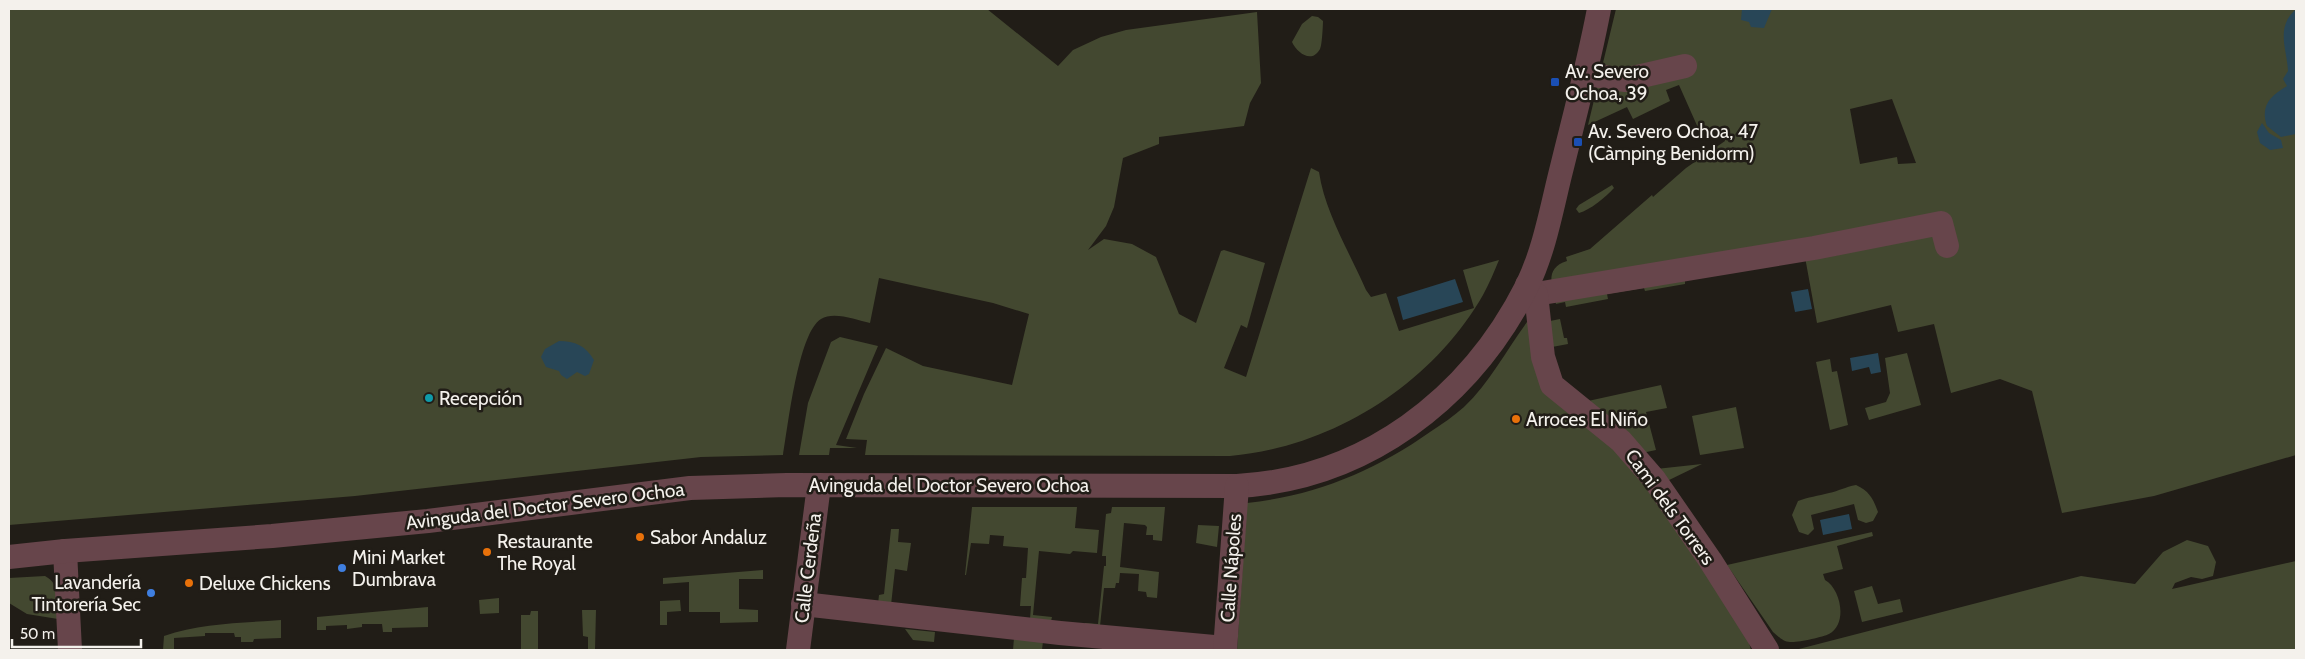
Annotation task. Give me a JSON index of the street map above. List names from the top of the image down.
{
  "streets": {
    "street": [
      "Avinguda del Doctor Severo Ochoa",
      "Cami dels Torrers",
      "Calle Cerdeña",
      "Calle Nápoles"
    ]
  },
  "crossings": [
    ["Avinguda del Doctor Severo Ochoa", "Cami dels Torrers"],
    ["Avinguda del Doctor Severo Ochoa", "Calle Cerdeña"],
    ["Avinguda del Doctor Severo Ochoa", "Calle Nápoles"]
  ],
  "places": {
    "transit": ["Av. Severo Ochoa, 39", "Av. Severo Ochoa, 47 (Càmping Benidorm)"],
    "other": [
      "Recepción",
      "Arroces El Niño",
      "Sabor Andaluz",
      "Restaurante The Royal",
      "Mini Market Dumbrava",
      "Deluxe Chickens",
      "Lavandería Tintorería Sec"
    ]
  },
  "scale_bar": "50 m"
}
